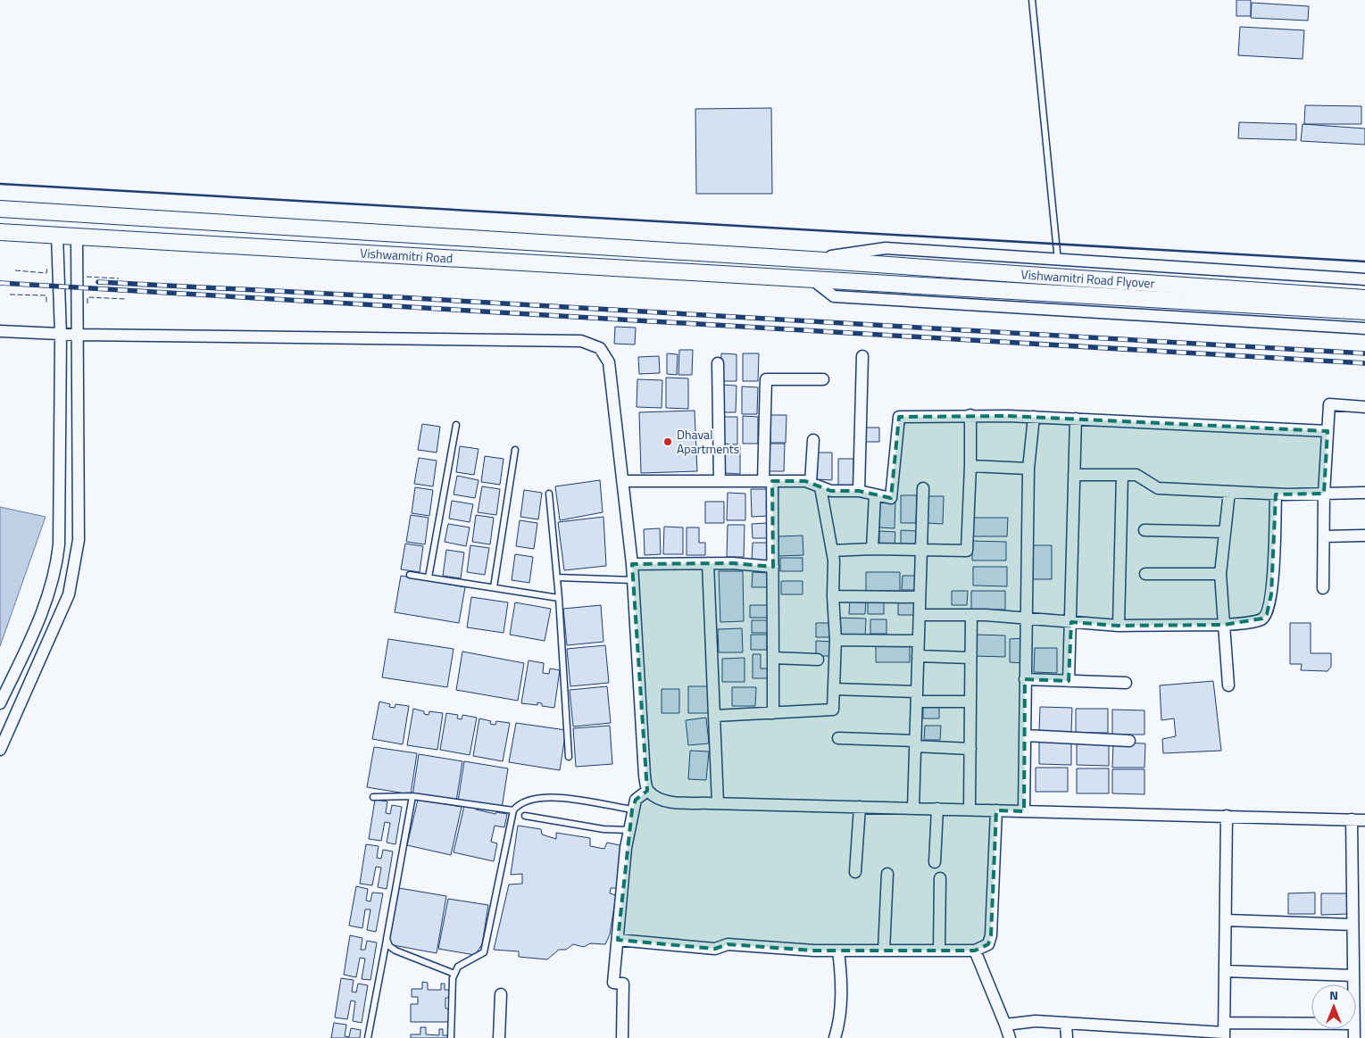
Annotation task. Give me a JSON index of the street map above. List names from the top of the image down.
{
  "streets": {
    "main road": ["Vishwamitri Road", "Vishwamitri Road Flyover"]
  },
  "crossings": [
    ["Vishwamitri Road", "Vishwamitri Road Flyover"]
  ],
  "places": ["Dhaval Apartments"],
  "north": "top"
}
